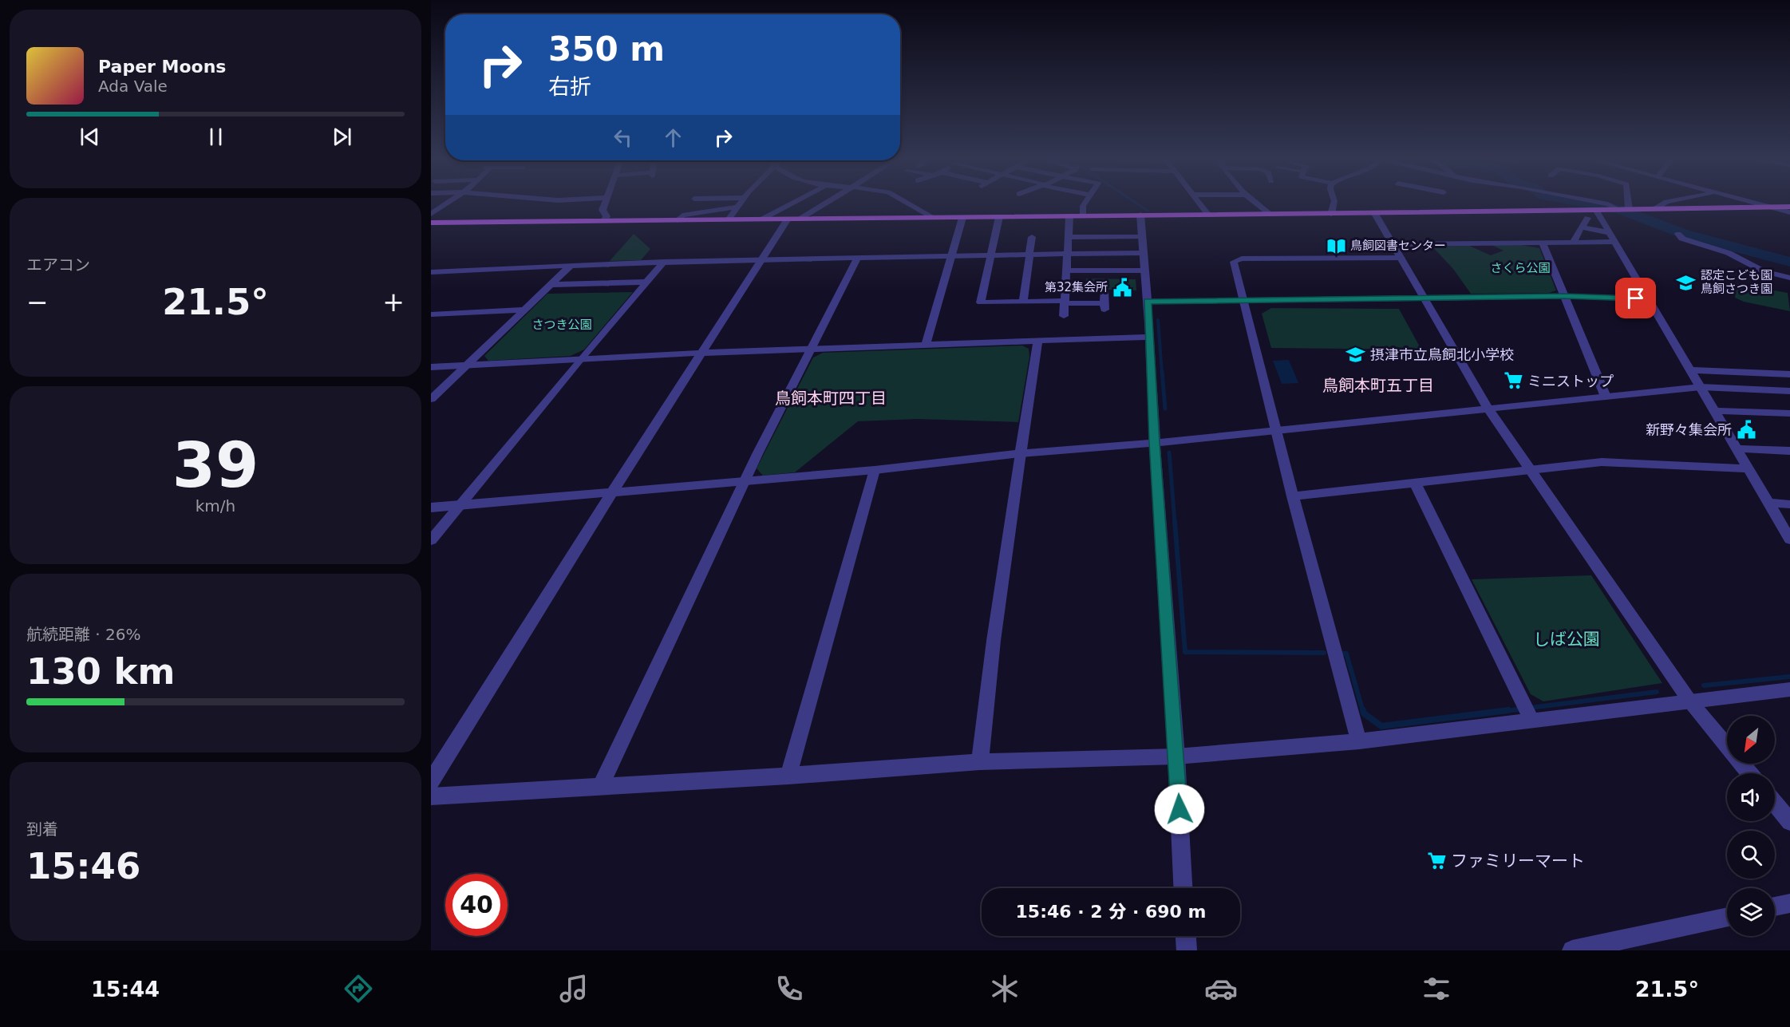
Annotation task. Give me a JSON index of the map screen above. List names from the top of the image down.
{
  "districts": ["鳥飼本町五丁目", "鳥飼本町四丁目"],
  "parks": ["さくら公園", "さつき公園", "しば公園"],
  "places": {
    "library": ["鳥飼図書センター"],
    "school or university": ["認定こども園 鳥飼さつき園", "摂津市立鳥飼北小学校"],
    "public building": ["第32集会所", "新野々集会所"],
    "supermarket": ["ミニストップ", "ファミリーマート"]
  },
  "north": "bottom left",
  "page": {
    "turn": ["350 m", "右折"],
    "song": ["Paper Moons", "Ada Vale"],
    "tile": [
      "エアコン",
      ["39", "km/h"],
      ["航続距離 · 26%", "130 km"],
      ["到着", "15:46"]
    ],
    "heat": ["−", "21.5°", "+"],
    "limit": "40",
    "trip": "15:46 · 2 分 · 690 m",
    "tabs": ["15:44", "21.5°"]
  }
}
